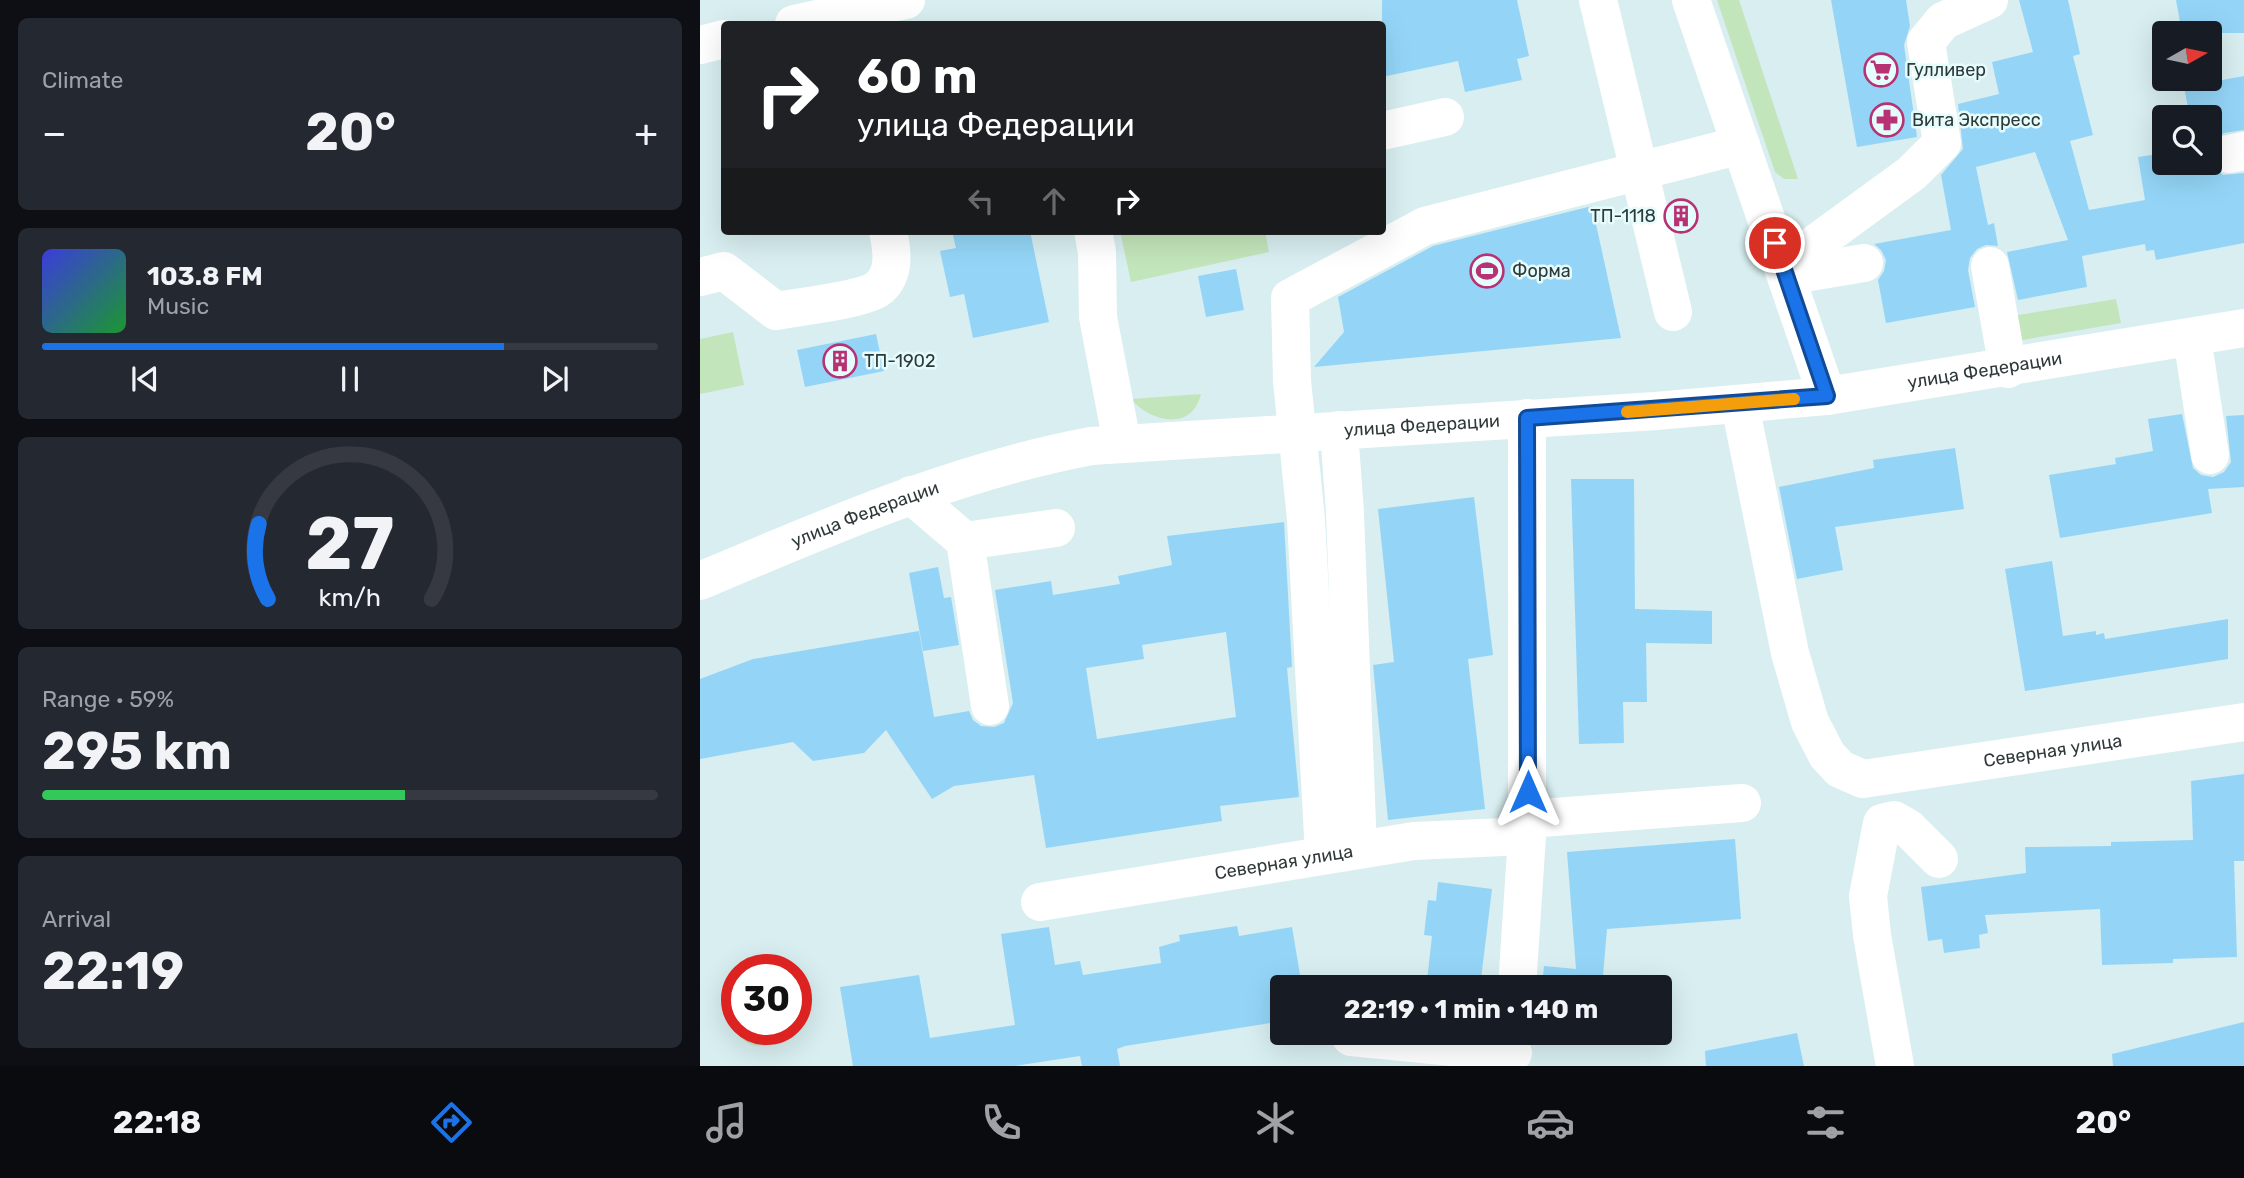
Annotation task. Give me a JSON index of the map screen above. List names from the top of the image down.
{
  "streets": {
    "street": ["улица Федерации", "Северная улица"]
  },
  "crossings": [
    ["улица Федерации", "Северная улица"]
  ],
  "places": {
    "supermarket": ["Гулливер"],
    "pharmacy": ["Вита Экспресс"],
    "building": ["ТП-1118", "ТП-1902"],
    "sports": ["Форма"]
  },
  "north": "right",
  "page": {
    "tile": [
      "Climate",
      ["Range · 59%", "295 km"],
      ["Arrival", "22:19"]
    ],
    "turn": ["60 m", "улица Федерации"],
    "heat": ["−", "20°", "+"],
    "song": ["103.8 FM", "Music"],
    "limit": "30",
    "trip": "22:19 · 1 min · 140 m",
    "tabs": ["22:18", "20°"],
    "gauge": ["27", "km/h"]
  }
}
